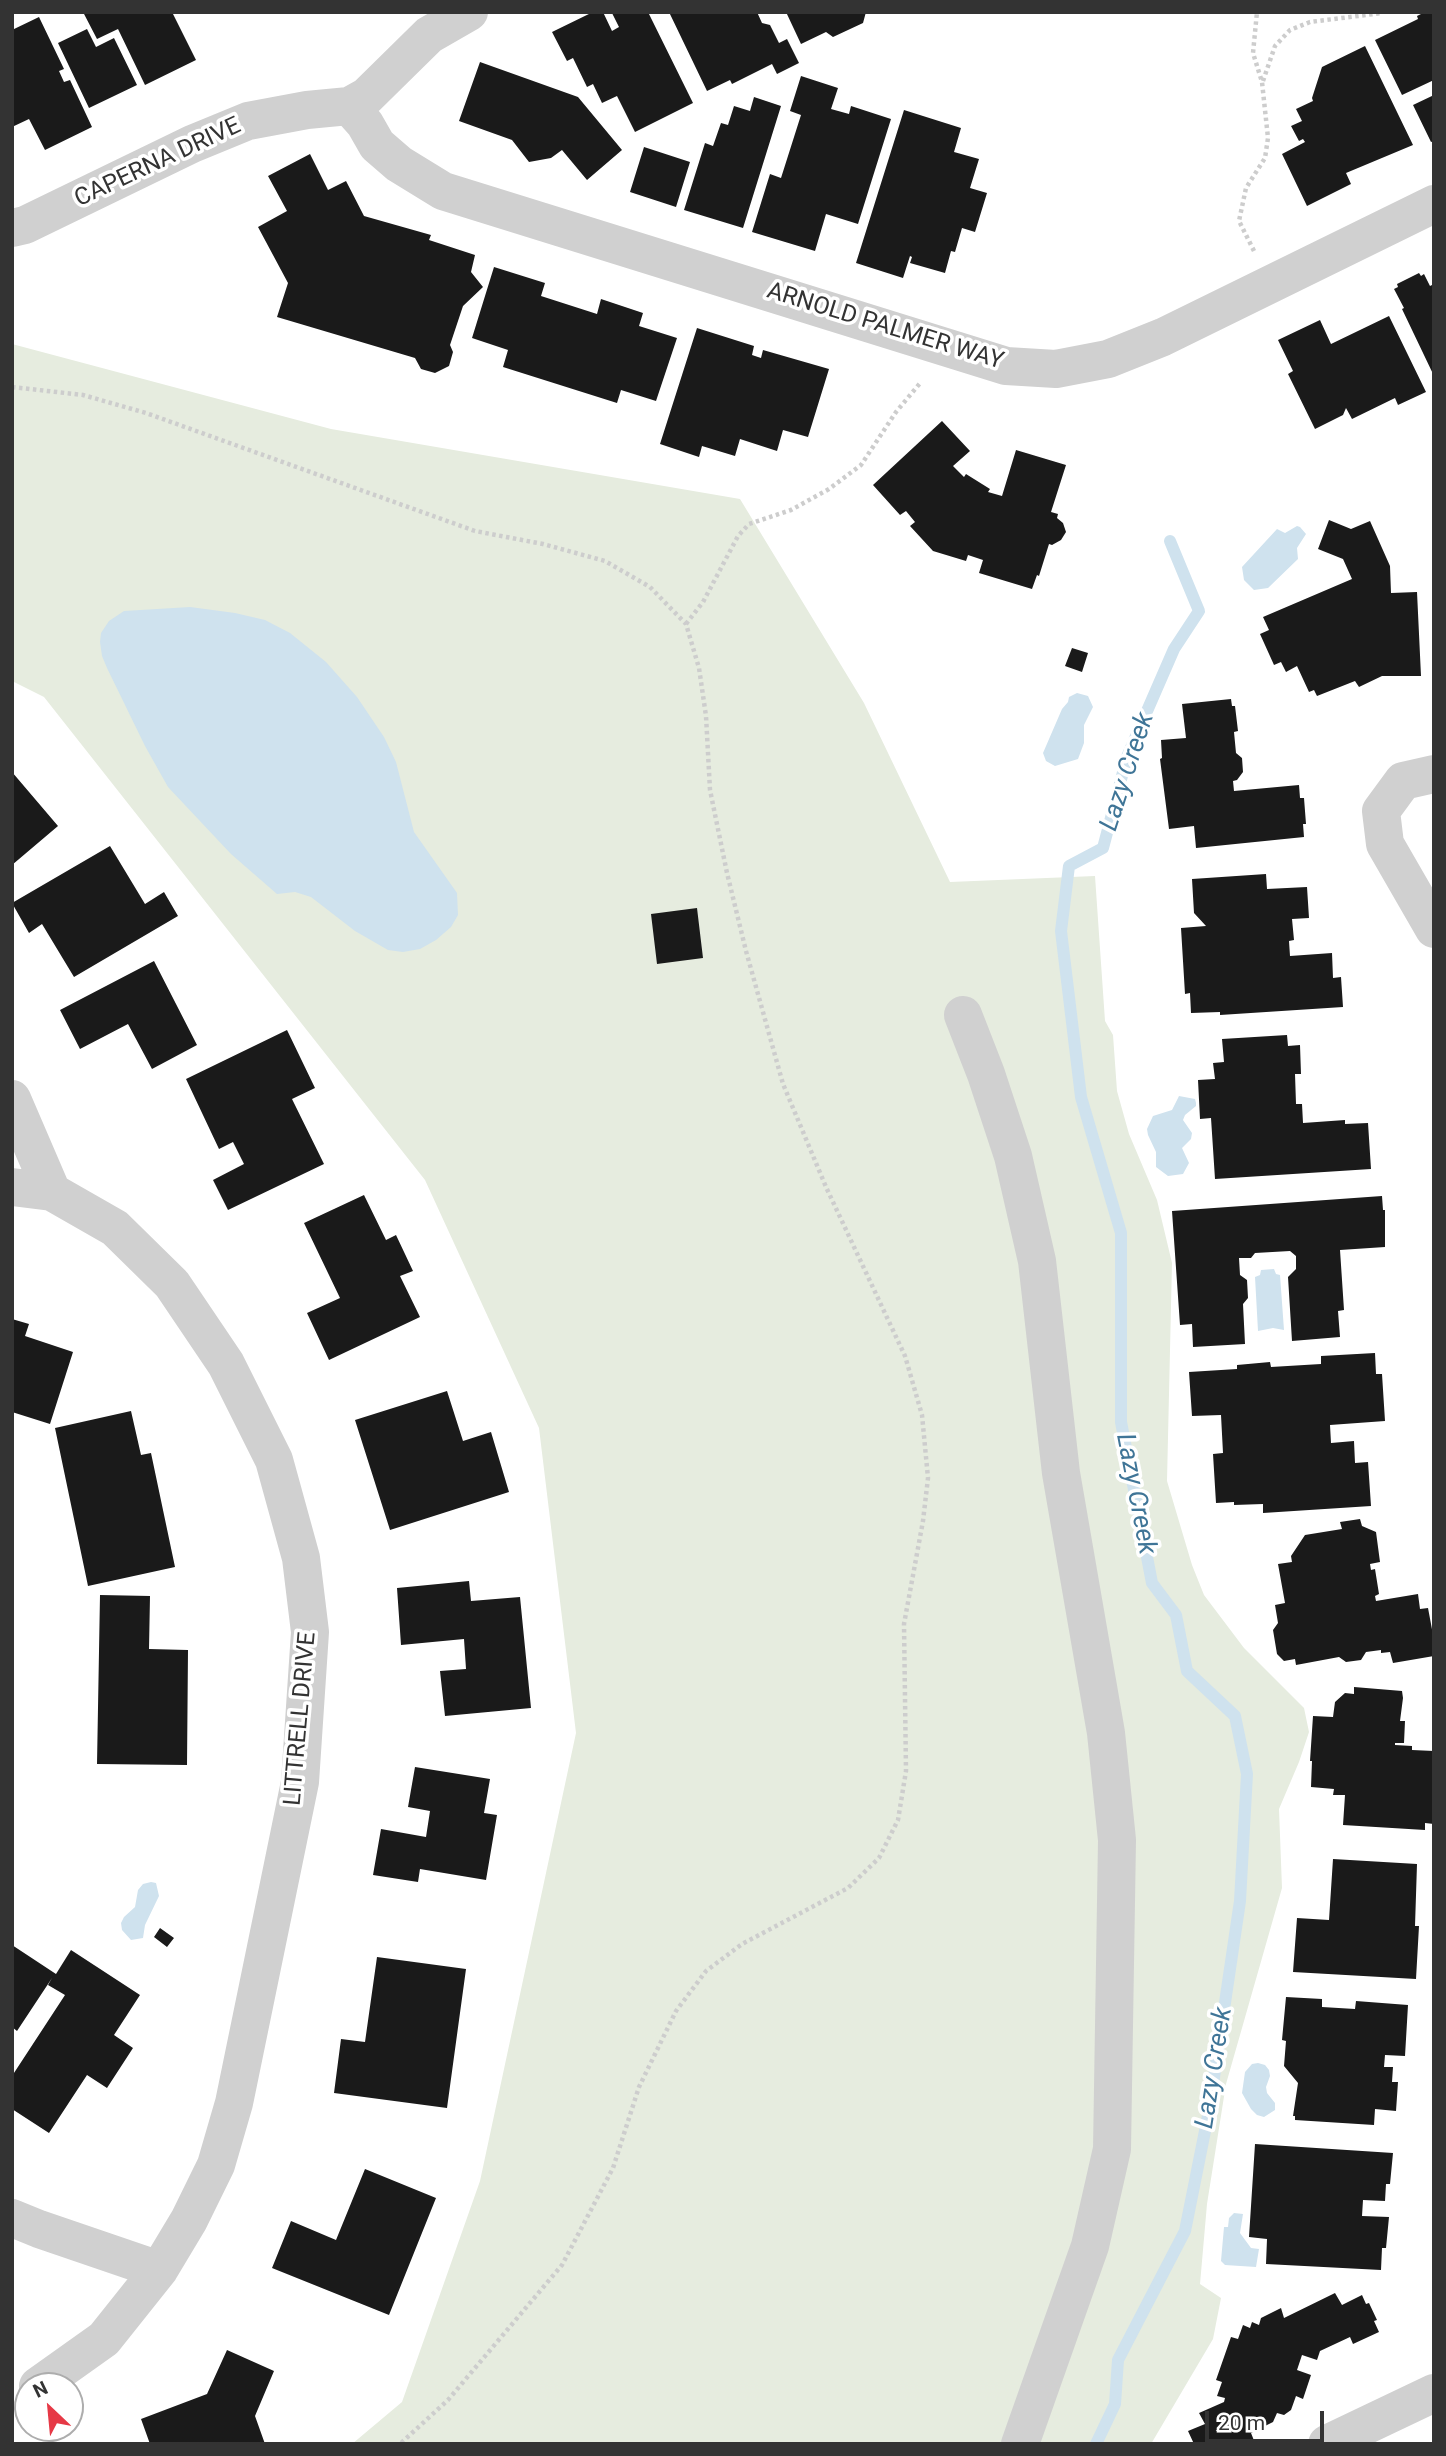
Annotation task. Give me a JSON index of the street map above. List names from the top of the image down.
{
  "streets": {
    "street": ["CAPERNA DRIVE", "ARNOLD PALMER WAY", "LITTRELL DRIVE"]
  },
  "crossings": [
    ["CAPERNA DRIVE", "ARNOLD PALMER WAY"]
  ],
  "water": ["Lazy Creek"],
  "scale_bar": "20 m",
  "north": "top left"
}
